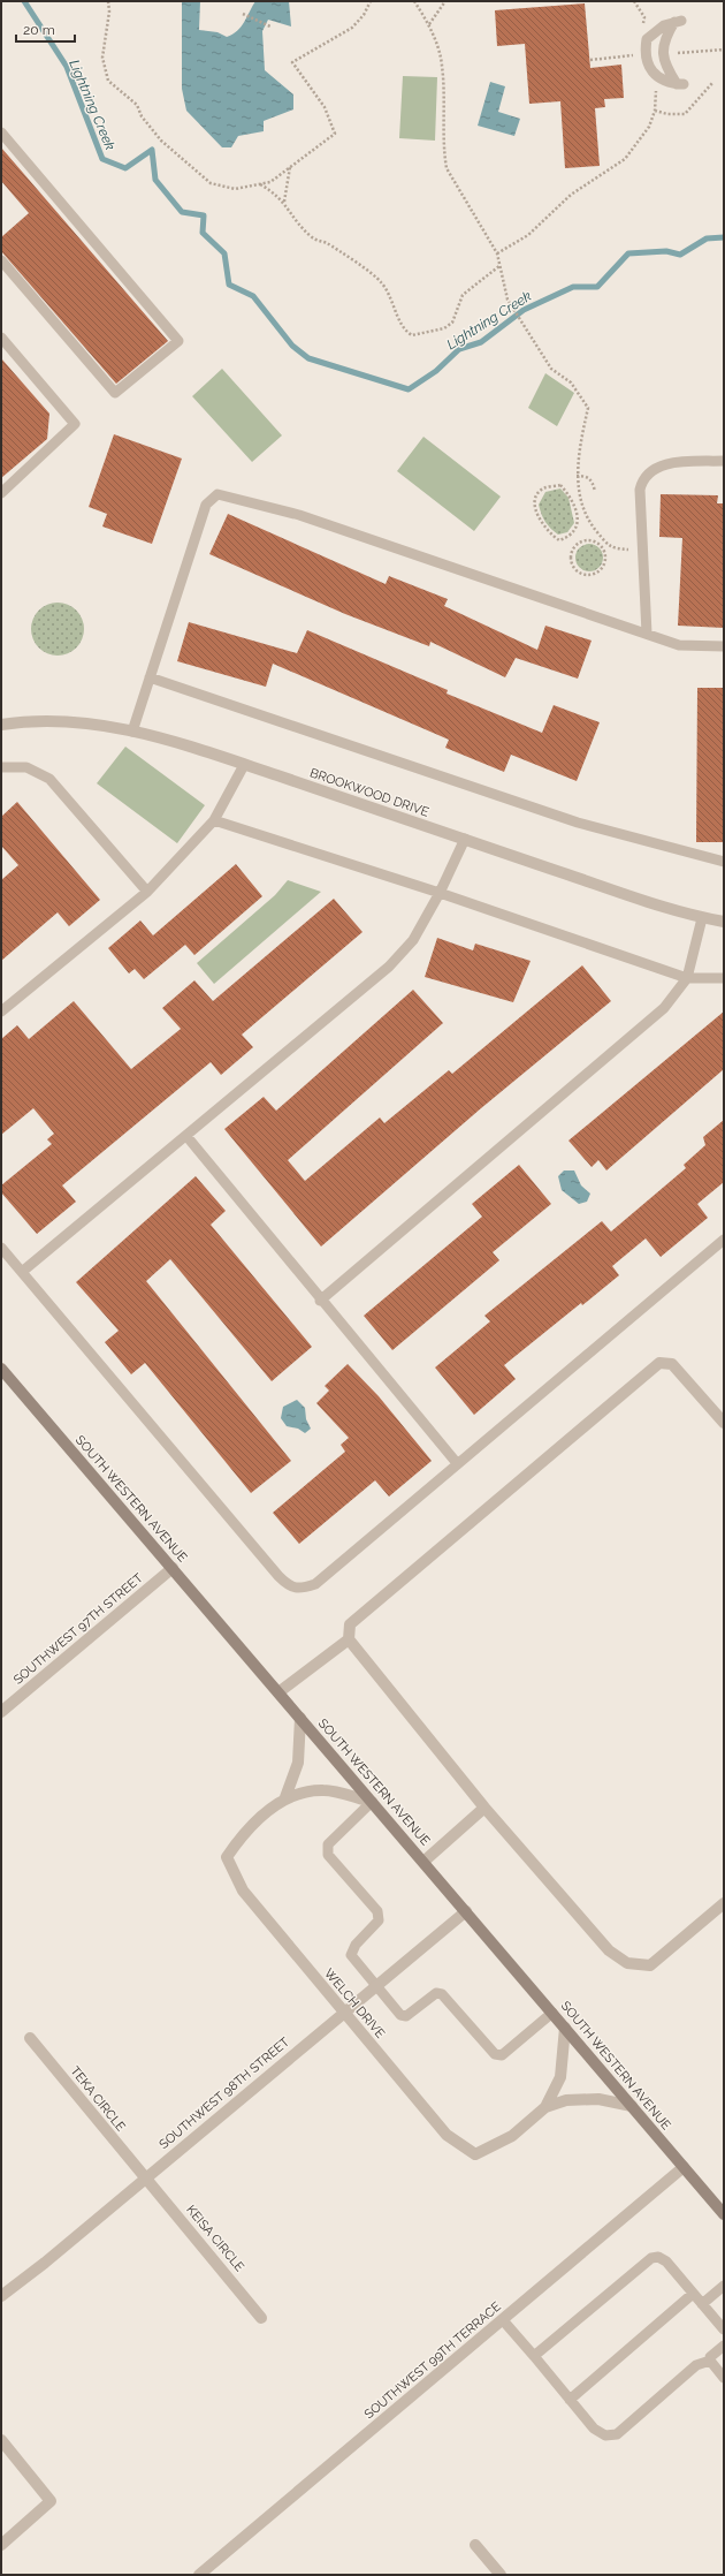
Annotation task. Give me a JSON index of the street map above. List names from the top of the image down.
{
  "streets": {
    "main road": ["SOUTH WESTERN AVENUE"],
    "street": [
      "BROOKWOOD DRIVE",
      "SOUTHWEST 97TH STREET",
      "WELCH DRIVE",
      "SOUTHWEST 98TH STREET",
      "TEKA CIRCLE",
      "KEISA CIRCLE",
      "SOUTHWEST 99TH TERRACE"
    ]
  },
  "crossings": [
    ["SOUTH WESTERN AVENUE", "SOUTHWEST 97TH STREET"],
    ["SOUTH WESTERN AVENUE", "WELCH DRIVE"],
    ["SOUTH WESTERN AVENUE", "SOUTHWEST 98TH STREET"],
    ["SOUTH WESTERN AVENUE", "SOUTHWEST 99TH TERRACE"],
    ["WELCH DRIVE", "SOUTHWEST 98TH STREET"],
    ["SOUTHWEST 98TH STREET", "TEKA CIRCLE"],
    ["SOUTHWEST 98TH STREET", "KEISA CIRCLE"],
    ["TEKA CIRCLE", "KEISA CIRCLE"]
  ],
  "water": ["Lightning Creek"],
  "scale_bar": "20 m"
}
